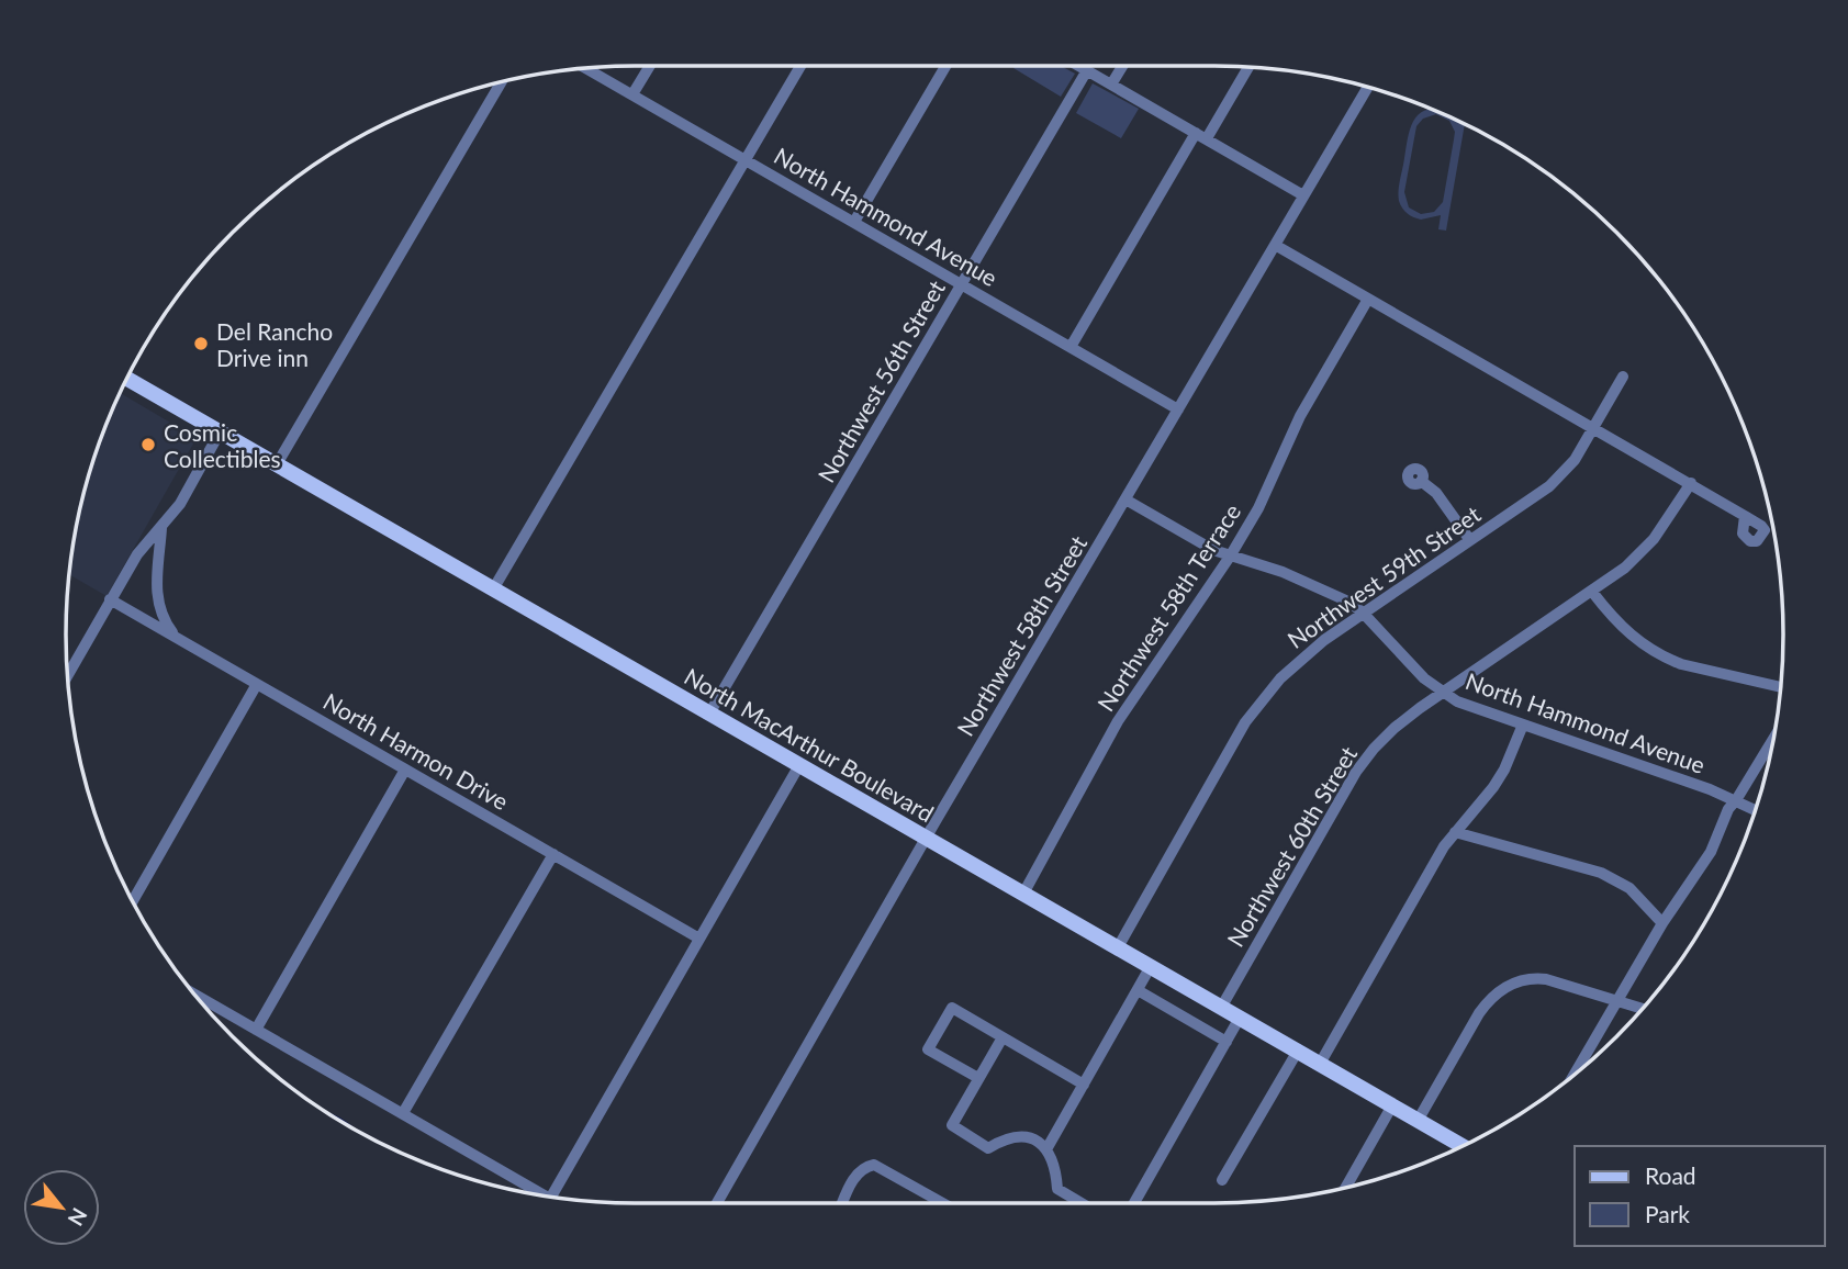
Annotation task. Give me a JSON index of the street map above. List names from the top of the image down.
{
  "streets": {
    "main road": ["North MacArthur Boulevard"],
    "street": [
      "North Hammond Avenue",
      "Northwest 56th Street",
      "Northwest 59th Street",
      "Northwest 58th Terrace",
      "Northwest 58th Street",
      "North Harmon Drive",
      "Northwest 60th Street"
    ]
  },
  "crossings": [
    ["North Hammond Avenue", "Northwest 56th Street"],
    ["North Hammond Avenue", "Northwest 59th Street"],
    ["North Hammond Avenue", "Northwest 58th Terrace"],
    ["North Hammond Avenue", "Northwest 58th Street"],
    ["North Hammond Avenue", "Northwest 60th Street"],
    ["Northwest 56th Street", "North MacArthur Boulevard"],
    ["Northwest 59th Street", "North MacArthur Boulevard"],
    ["Northwest 58th Terrace", "North MacArthur Boulevard"],
    ["Northwest 58th Street", "North MacArthur Boulevard"],
    ["North MacArthur Boulevard", "Northwest 60th Street"]
  ],
  "places": ["Del Rancho Drive inn", "Cosmic Collectibles"],
  "legend": ["Road", "Park"],
  "north": "bottom right"
}
